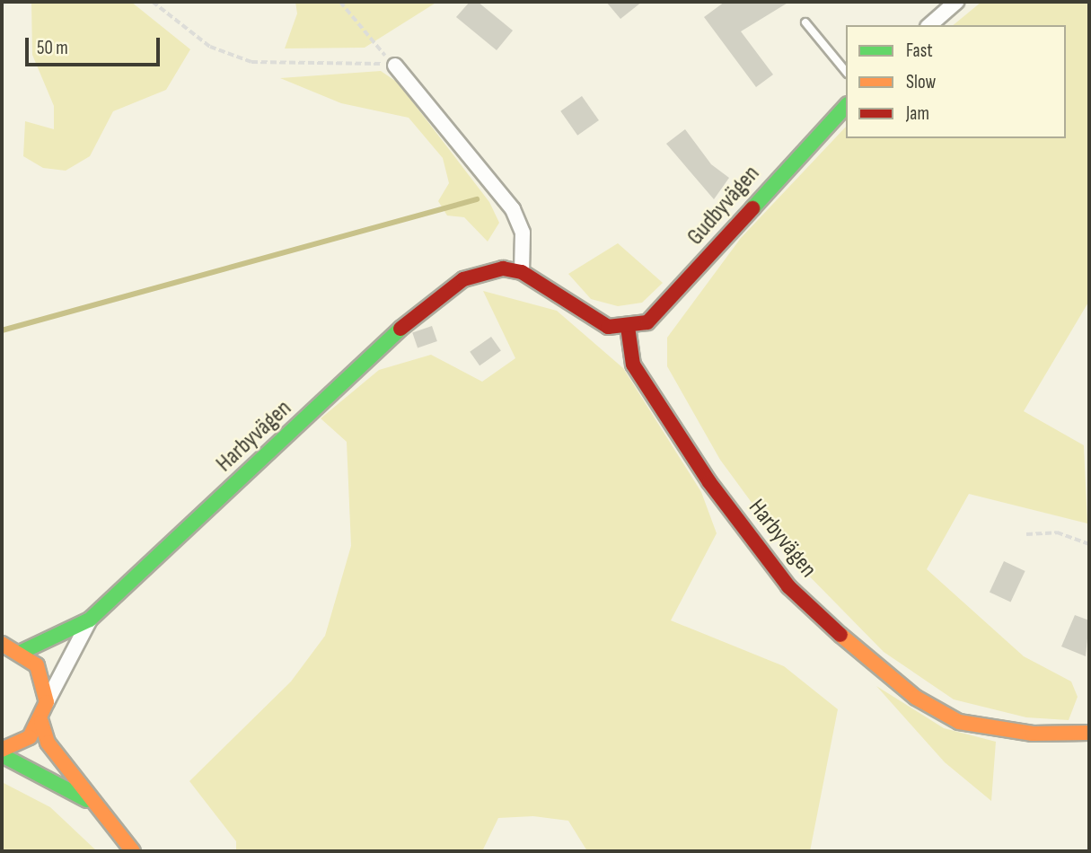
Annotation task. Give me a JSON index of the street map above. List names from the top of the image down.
{
  "streets": {
    "street": ["Gudbyvägen", "Harbyvägen"]
  },
  "crossings": [
    ["Gudbyvägen", "Harbyvägen"]
  ],
  "legend": ["Fast", "Slow", "Jam"],
  "scale_bar": "50 m"
}
